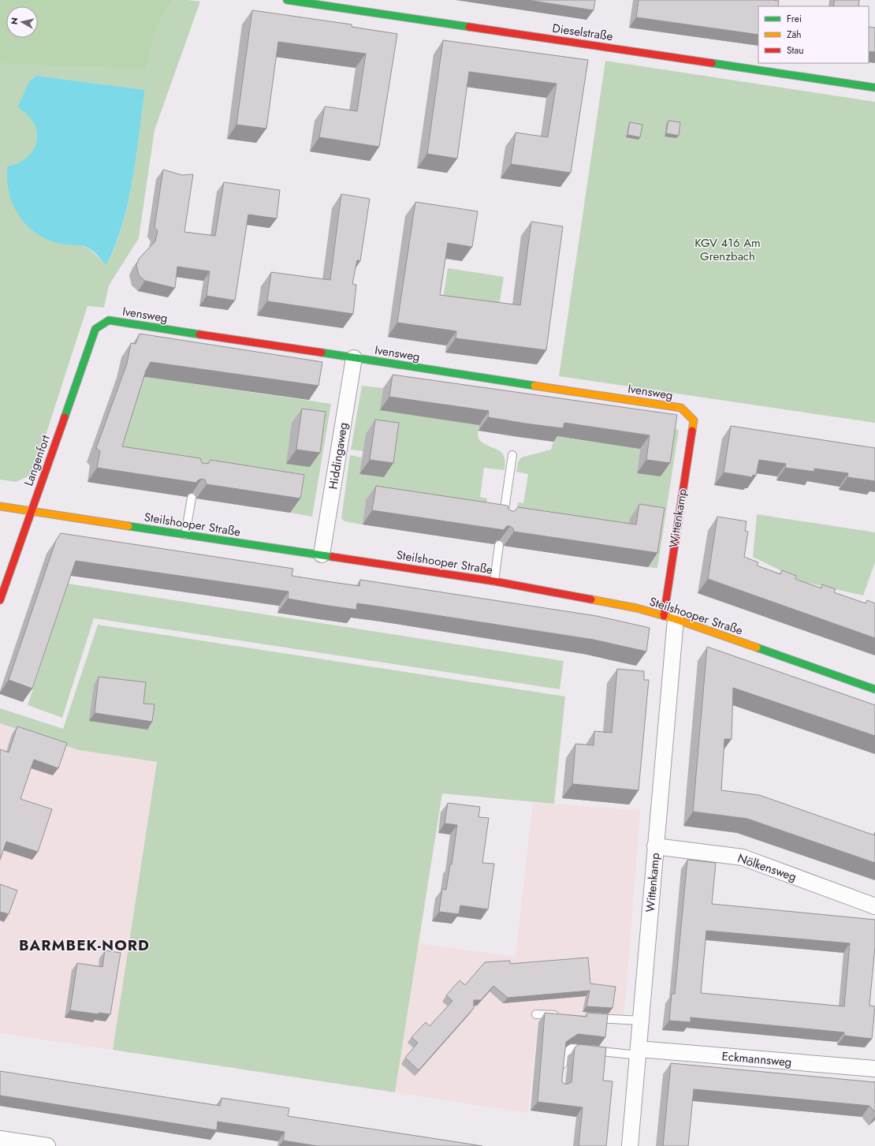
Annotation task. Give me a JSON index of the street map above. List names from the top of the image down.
{
  "streets": {
    "street": [
      "Dieselstraße",
      "Ivensweg",
      "Hiddingaweg",
      "Langenfort",
      "Wittenkamp",
      "Steilshooper Straße",
      "Nölkensweg",
      "Eckmannsweg"
    ]
  },
  "crossings": [
    ["Ivensweg", "Hiddingaweg"],
    ["Ivensweg", "Langenfort"],
    ["Ivensweg", "Wittenkamp"],
    ["Hiddingaweg", "Steilshooper Straße"],
    ["Langenfort", "Steilshooper Straße"],
    ["Wittenkamp", "Steilshooper Straße"],
    ["Wittenkamp", "Nölkensweg"],
    ["Wittenkamp", "Eckmannsweg"]
  ],
  "districts": ["BARMBEK-NORD"],
  "parks": ["KGV 416 Am Grenzbach"],
  "legend": ["Frei", "Zäh", "Stau"],
  "north": "left"
}
